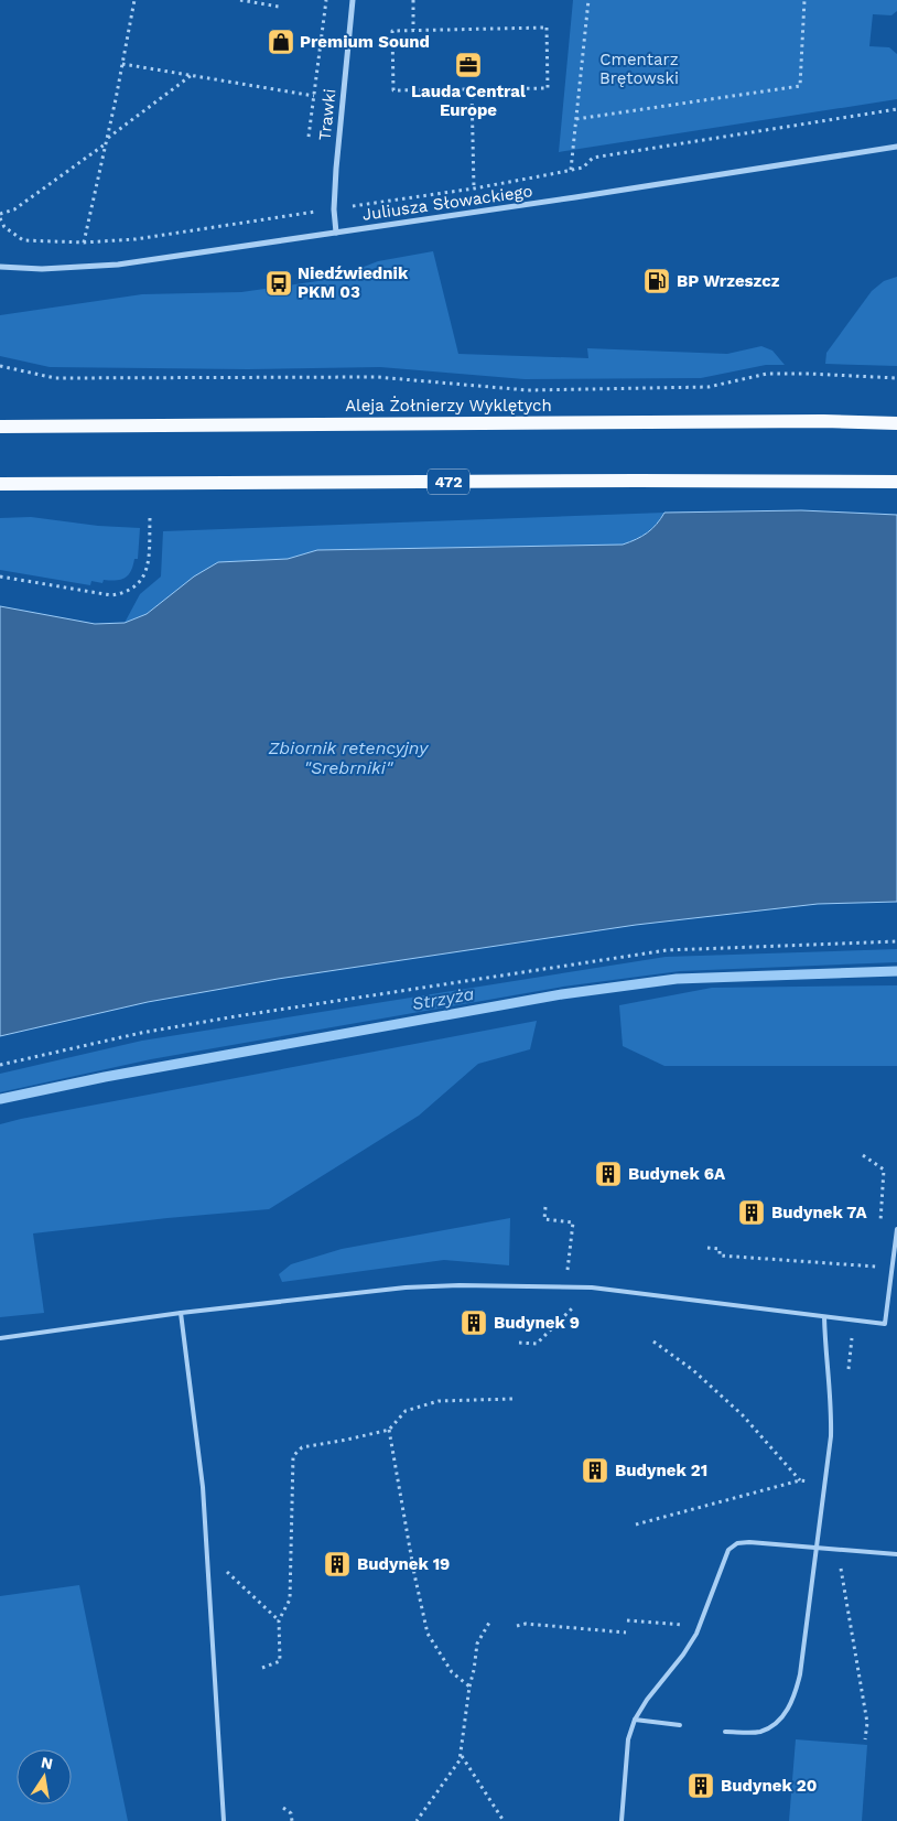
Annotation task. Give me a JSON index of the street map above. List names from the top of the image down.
{
  "streets": {
    "main road": ["Aleja Żołnierzy Wyklętych", "472"],
    "street": ["Trawki", "Juliusza Słowackiego"]
  },
  "crossings": [
    ["Trawki", "Juliusza Słowackiego"]
  ],
  "water": ["Zbiornik retencyjny \"Srebrniki\"", "Strzyża"],
  "parks": ["Cmentarz Brętowski"],
  "places": {
    "shop": ["Premium Sound"],
    "office": ["Lauda Central Europe"],
    "fuel station": ["BP Wrzeszcz"],
    "bus stop": ["Niedźwiednik PKM 03"],
    "building": [
      "Budynek 6A",
      "Budynek 7A",
      "Budynek 9",
      "Budynek 21",
      "Budynek 19",
      "Budynek 20"
    ]
  },
  "north": "top"
}
